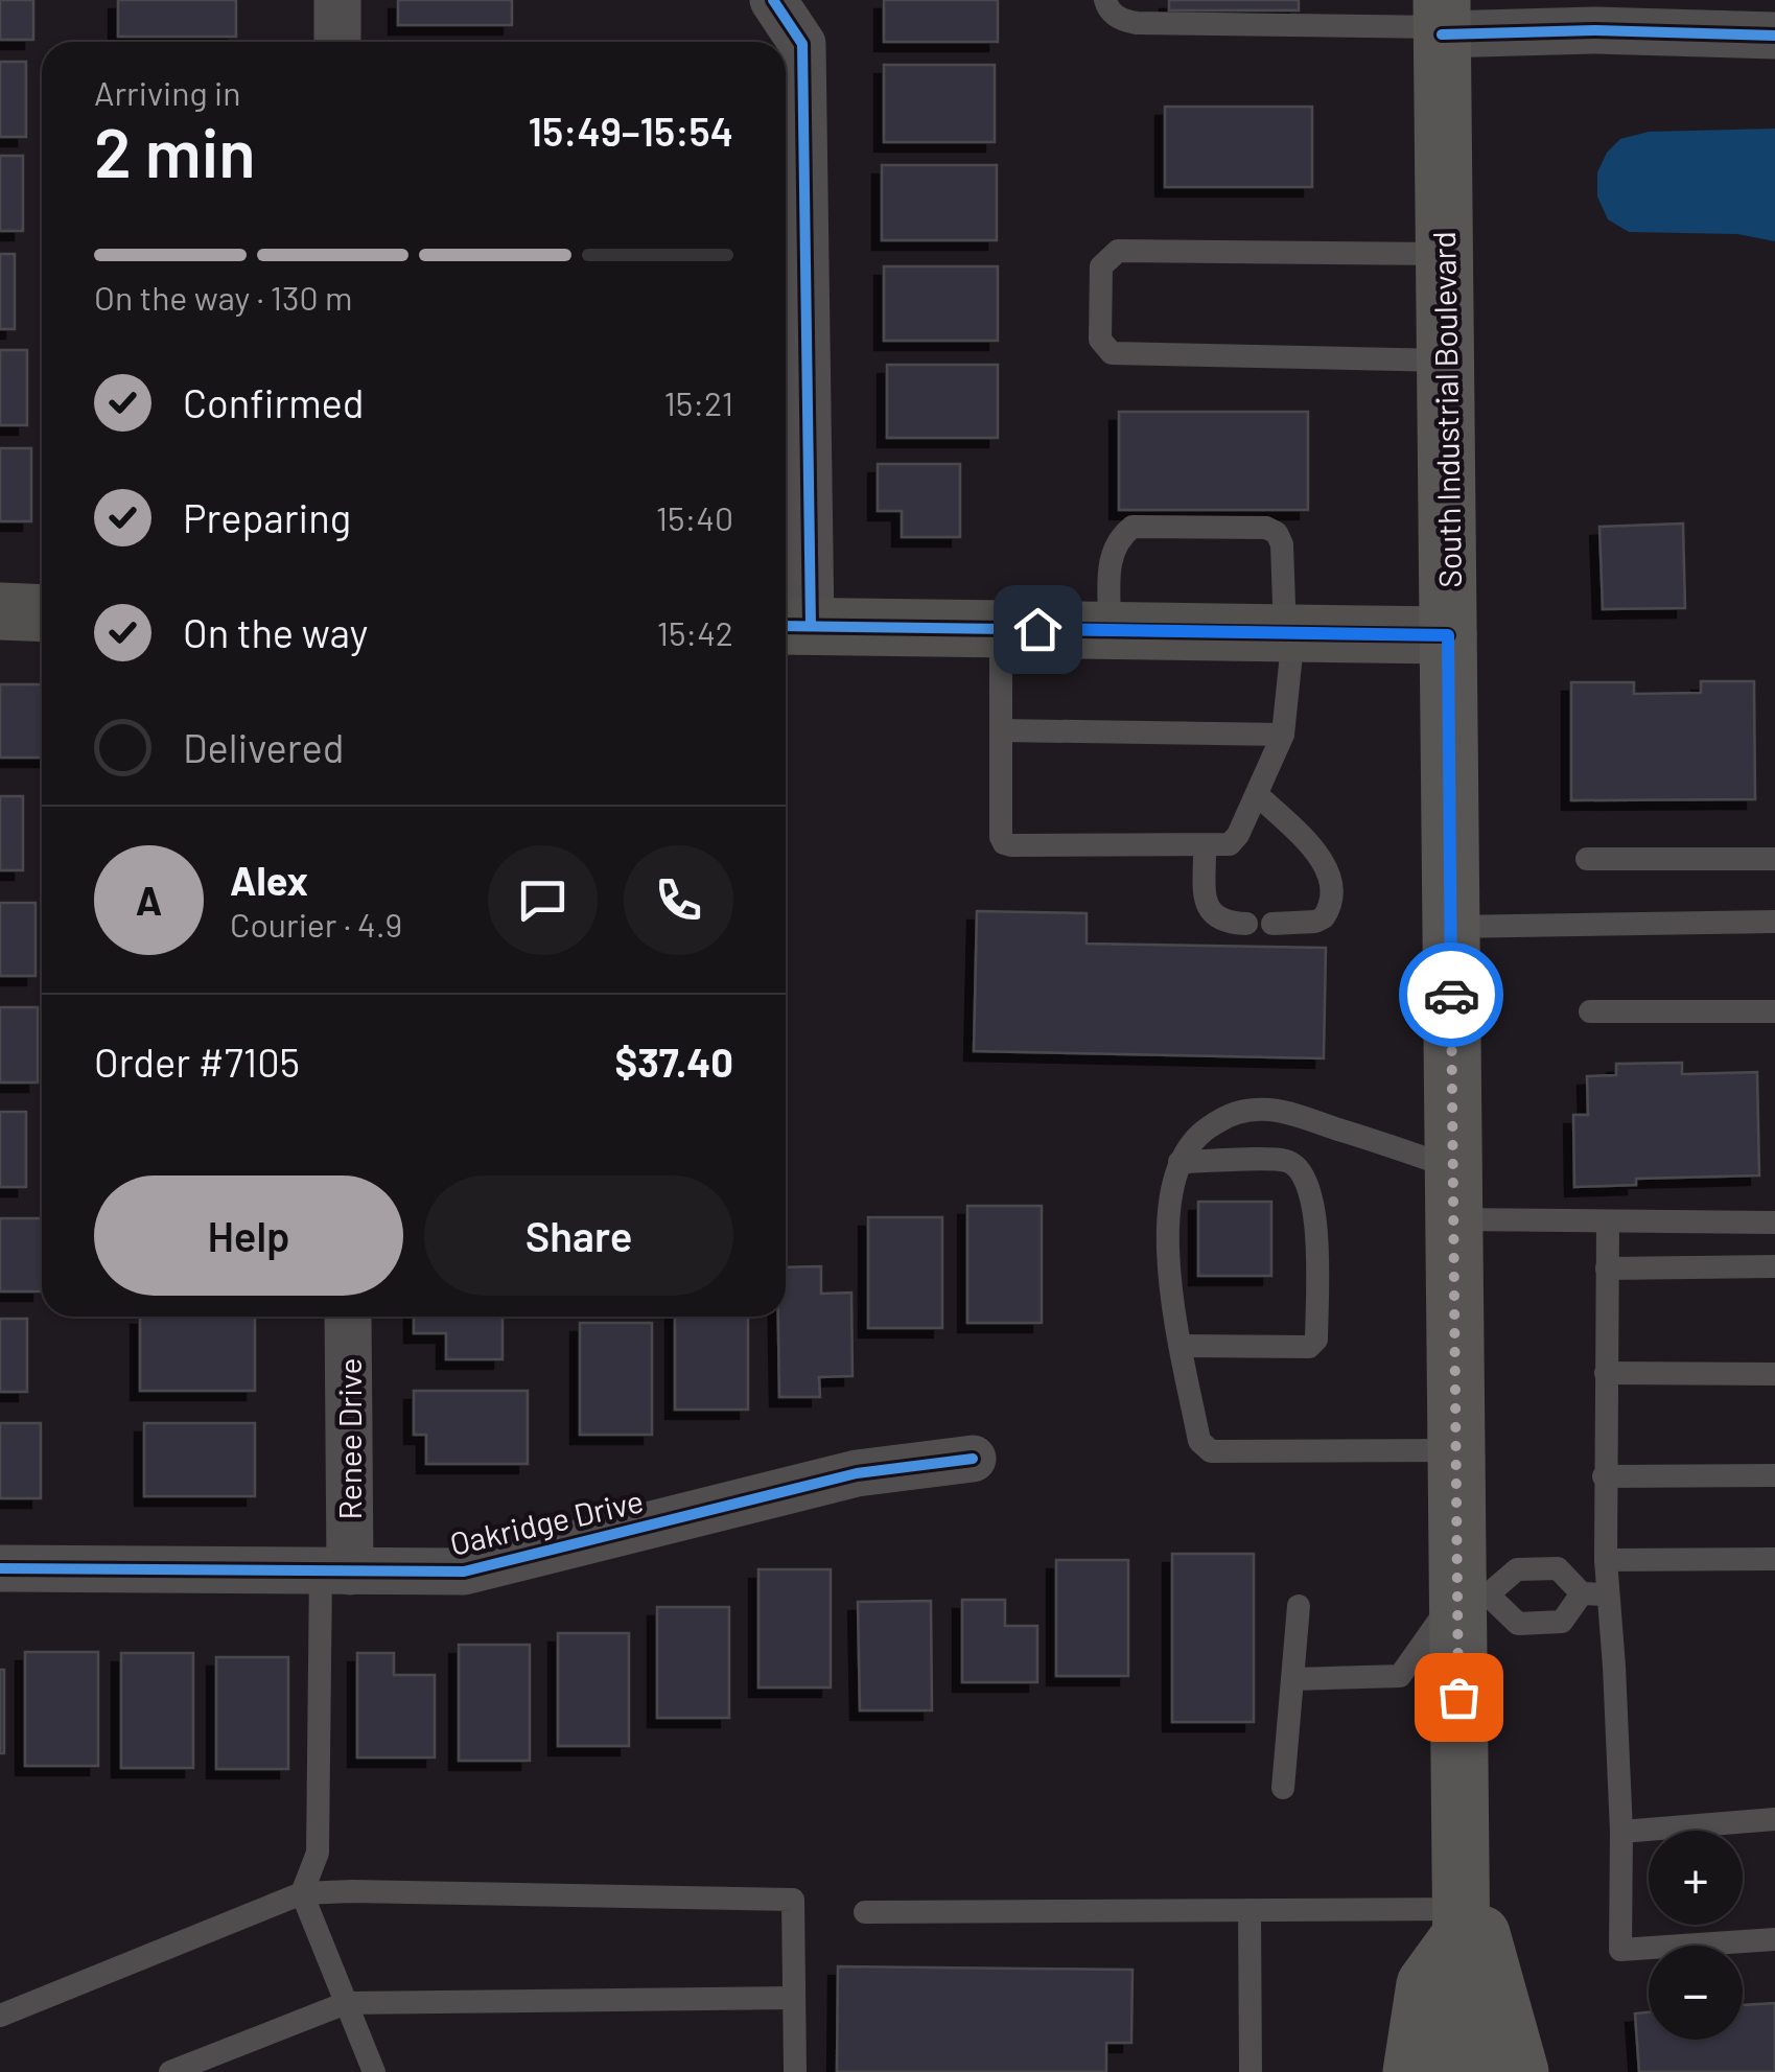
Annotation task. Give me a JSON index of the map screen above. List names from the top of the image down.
{
  "streets": {
    "main road": ["South Industrial Boulevard"],
    "street": ["Renee Drive", "Oakridge Drive"]
  },
  "crossings": [
    ["Renee Drive", "Oakridge Drive"]
  ],
  "page": {
    "heading": ["2 min", "Arriving in", "15:49–15:54"],
    "panel": [
      "Alex",
      "Courier · 4.9",
      "Order #7105",
      "$37.40"
    ],
    "bar": "On the way · 130 m",
    "list": [
      ["Confirmed", "15:21"],
      ["Preparing", "15:40"],
      ["On the way", "15:42"],
      "Delivered"
    ],
    "round": "A",
    "buttons": ["Help", "Share"],
    "map_buttons": ["+", "−"]
  }
}
